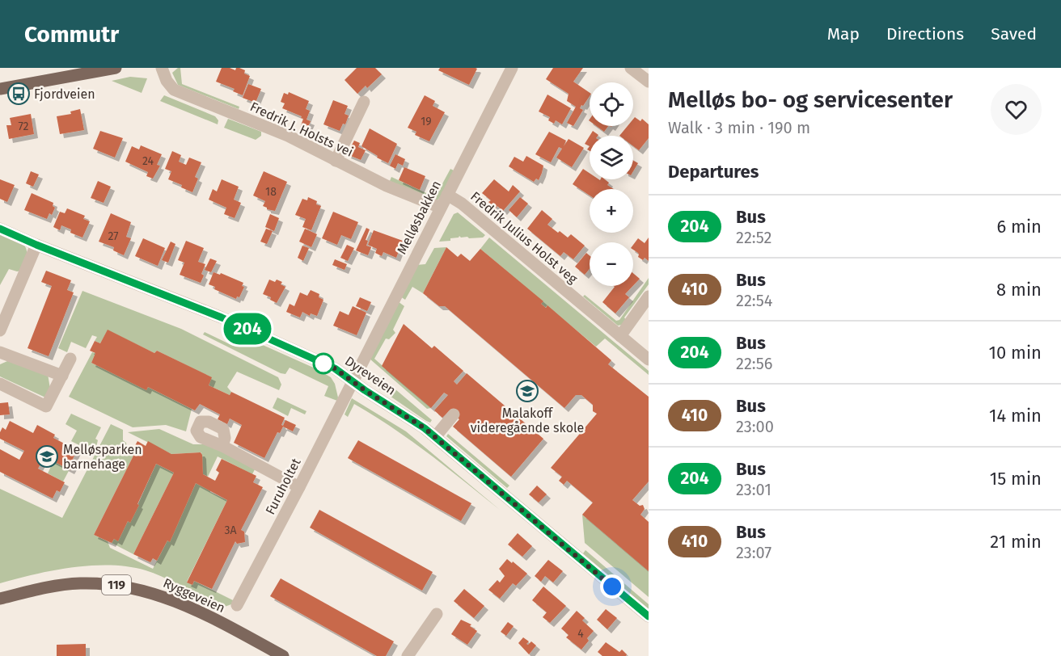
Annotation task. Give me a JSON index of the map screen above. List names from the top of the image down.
{
  "streets": {
    "main road": ["119", "Ryggeveien"],
    "street": [
      "Fredrik J. Holsts vei",
      "Melløsbakken",
      "Fredrik Julius Holst veg",
      "Dyreveien",
      "Furuholtet"
    ]
  },
  "crossings": [
    ["Fredrik J. Holsts vei", "Melløsbakken"],
    ["Melløsbakken", "Fredrik Julius Holst veg"],
    ["Melløsbakken", "Dyreveien"],
    ["Melløsbakken", "Furuholtet"],
    ["Dyreveien", "Furuholtet"]
  ],
  "places": {
    "bus stop": ["Fjordveien"],
    "school or university": ["Malakoff videregående skole", "Melløsparken barnehage"]
  },
  "lines": ["bus line 204"],
  "house_numbers": [
    "19",
    "72",
    "24",
    "18",
    "27",
    "3A",
    "4"
  ],
  "page": {
    "header": "Commutr",
    "nav": ["Map", "Directions", "Saved"],
    "on_map": "204",
    "heading": [
      ["Melløs bo- og servicesenter", "Walk · 3 min · 190 m"],
      "Departures"
    ],
    "map_buttons": ["+", "−"],
    "list": [
      {
        "mark": "204",
        "name": "Bus",
        "note": "22:52",
        "value": "6 min"
      },
      {
        "mark": "410",
        "name": "Bus",
        "note": "22:54",
        "value": "8 min"
      },
      {
        "mark": "204",
        "name": "Bus",
        "note": "22:56",
        "value": "10 min"
      },
      {
        "mark": "410",
        "name": "Bus",
        "note": "23:00",
        "value": "14 min"
      },
      {
        "mark": "204",
        "name": "Bus",
        "note": "23:01",
        "value": "15 min"
      },
      {
        "mark": "410",
        "name": "Bus",
        "note": "23:07",
        "value": "21 min"
      }
    ]
  }
}
